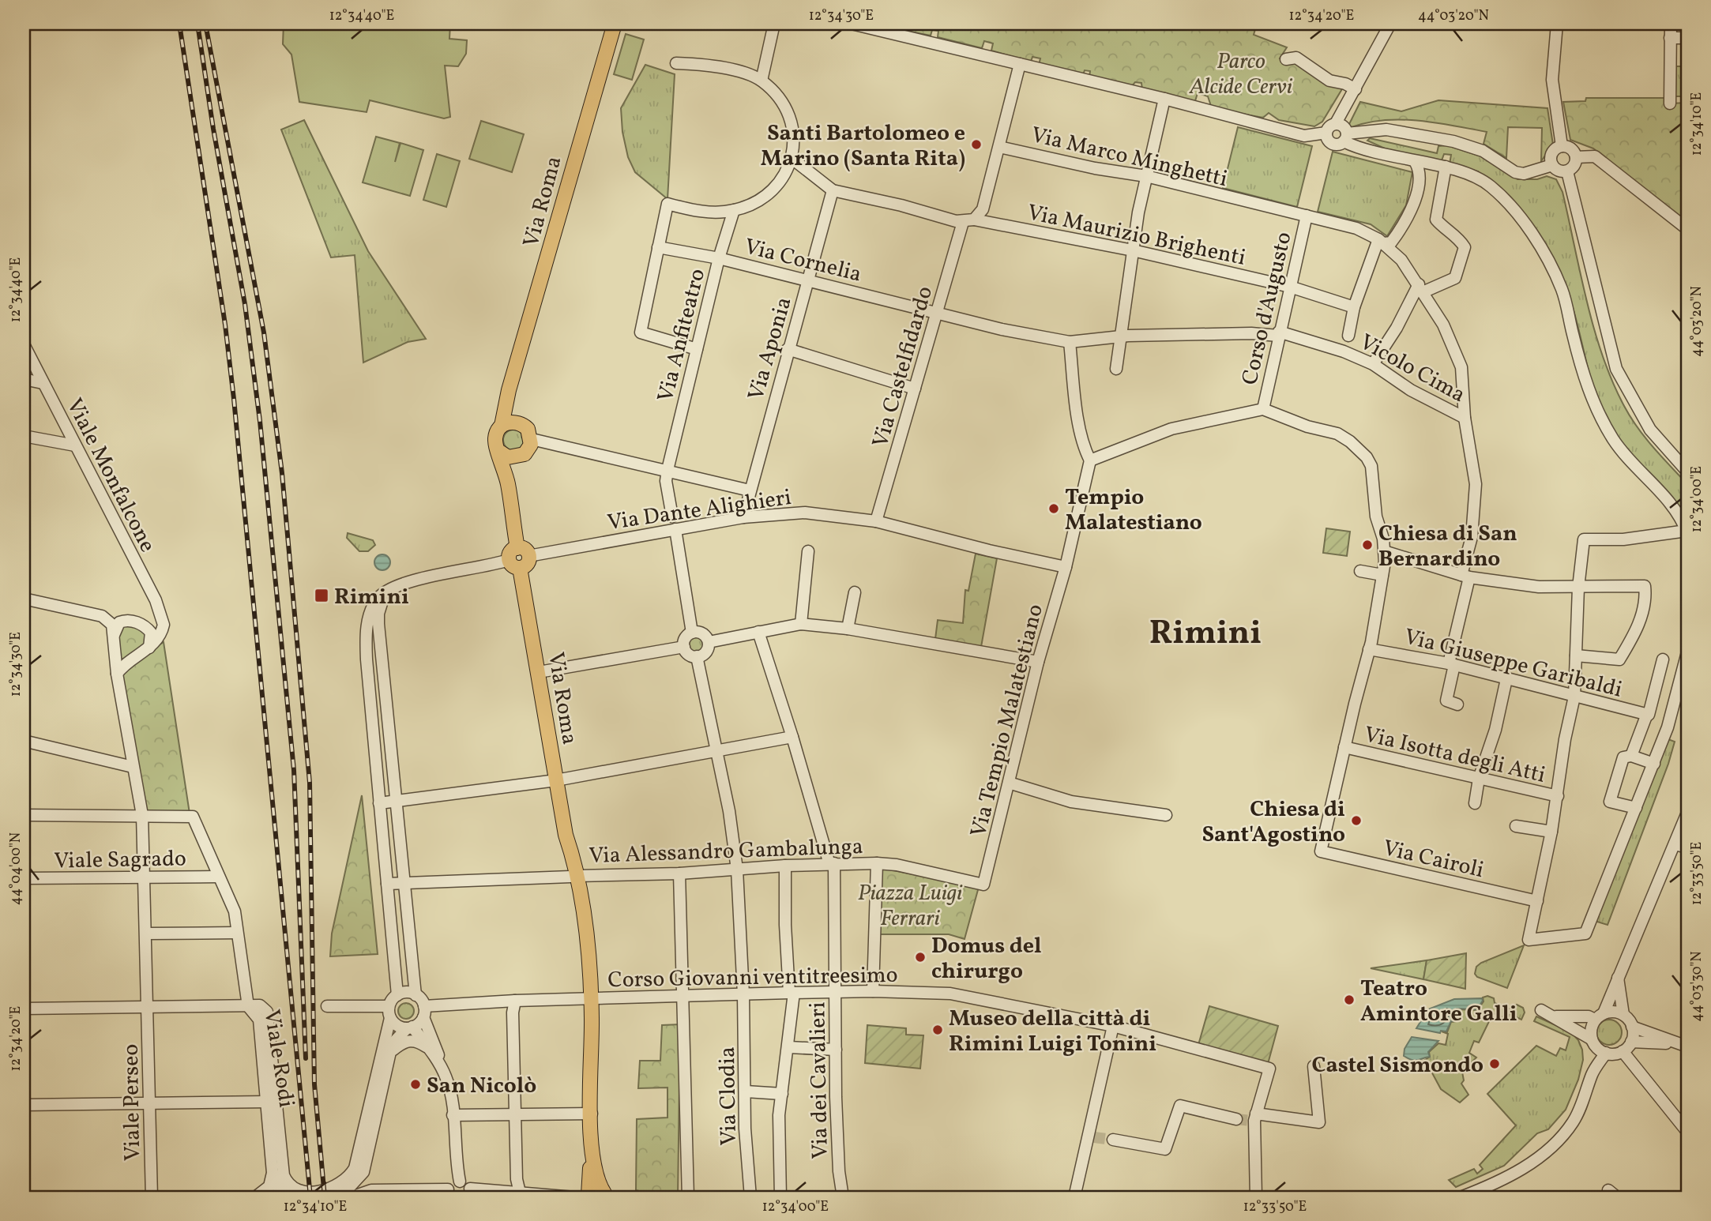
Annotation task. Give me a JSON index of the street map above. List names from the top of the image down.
{
  "streets": {
    "main road": ["Via Roma"],
    "street": [
      "Via Marco Minghetti",
      "Via Maurizio Brighenti",
      "Via Cornelia",
      "Corso d'Augusto",
      "Via Anfiteatro",
      "Via Aponia",
      "Via Castelfidardo",
      "Vicolo Cima",
      "Viale Monfalcone",
      "Via Dante Alighieri",
      "Via Giuseppe Garibaldi",
      "Via Tempio Malatestiano",
      "Via Isotta degli Atti",
      "Via Alessandro Gambalunga",
      "Via Cairoli",
      "Viale Sagrado",
      "Corso Giovanni ventitreesimo",
      "Viale Rodi",
      "Via dei Cavalieri",
      "Via Clodia",
      "Viale Perseo"
    ]
  },
  "crossings": [
    ["Via Marco Minghetti", "Corso d'Augusto"],
    ["Via Marco Minghetti", "Via Castelfidardo"],
    ["Via Marco Minghetti", "Vicolo Cima"],
    ["Via Marco Minghetti", "Via Giuseppe Garibaldi"],
    ["Via Roma", "Via Dante Alighieri"],
    ["Via Roma", "Via Alessandro Gambalunga"],
    ["Via Roma", "Corso Giovanni ventitreesimo"],
    ["Via Maurizio Brighenti", "Corso d'Augusto"],
    ["Via Maurizio Brighenti", "Via Aponia"],
    ["Via Maurizio Brighenti", "Via Castelfidardo"],
    ["Via Cornelia", "Via Anfiteatro"],
    ["Via Cornelia", "Via Aponia"],
    ["Via Cornelia", "Via Castelfidardo"],
    ["Via Cornelia", "Vicolo Cima"],
    ["Corso d'Augusto", "Vicolo Cima"],
    ["Via Aponia", "Via Dante Alighieri"],
    ["Via Castelfidardo", "Via Dante Alighieri"],
    ["Viale Monfalcone", "Viale Perseo"],
    ["Via Dante Alighieri", "Via Tempio Malatestiano"],
    ["Via Tempio Malatestiano", "Via Alessandro Gambalunga"],
    ["Via Isotta degli Atti", "Via Cairoli"],
    ["Via Alessandro Gambalunga", "Via dei Cavalieri"],
    ["Via Alessandro Gambalunga", "Via Clodia"],
    ["Viale Sagrado", "Viale Perseo"],
    ["Corso Giovanni ventitreesimo", "Viale Rodi"],
    ["Corso Giovanni ventitreesimo", "Via dei Cavalieri"],
    ["Corso Giovanni ventitreesimo", "Via Clodia"]
  ],
  "districts": ["Rimini"],
  "parks": ["Parco Alcide Cervi", "Piazza Luigi Ferrari"],
  "places": {
    "other": [
      "Santi Bartolomeo e Marino (Santa Rita)",
      "Tempio Malatestiano",
      "Chiesa di San Bernardino",
      "Chiesa di Sant'Agostino",
      "Domus del chirurgo",
      "Teatro Amintore Galli",
      "Museo della città di Rimini Luigi Tonini",
      "Castel Sismondo",
      "San Nicolò"
    ],
    "transit": ["Rimini"]
  },
  "coordinates": [
    "12°34'40\"E",
    "12°34'30\"E",
    "12°34'20\"E",
    "44°03'20\"N",
    "12°34'10\"E",
    "12°34'00\"E",
    "44°04'00\"N",
    "12°33'50\"E",
    "44°03'30\"N"
  ]
}
